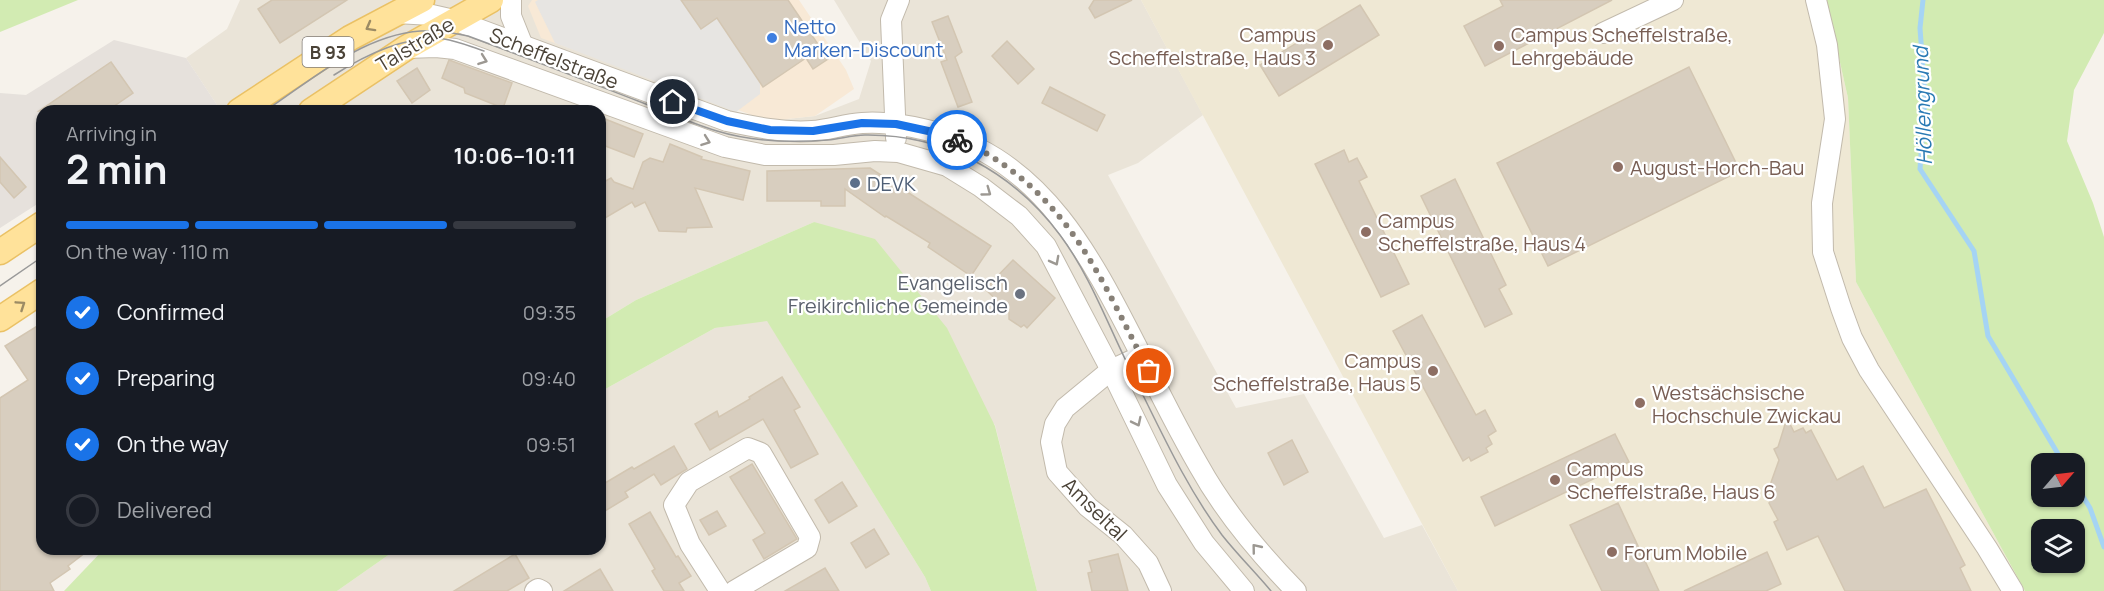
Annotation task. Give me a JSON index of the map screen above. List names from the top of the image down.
{
  "streets": {
    "main road": ["Talstraße", "B 93"],
    "street": ["Scheffelstraße", "Amseltal"]
  },
  "crossings": [
    ["Talstraße", "Scheffelstraße"],
    ["Scheffelstraße", "Amseltal"]
  ],
  "water": ["Höllengrund"],
  "places": [
    "Netto Marken-Discount",
    "Campus Scheffelstraße, Haus 3",
    "Campus Scheffelstraße, Lehrgebäude",
    "August-Horch-Bau",
    "DEVK",
    "Campus Scheffelstraße, Haus 4",
    "Evangelisch Freikirchliche Gemeinde",
    "Campus Scheffelstraße, Haus 5",
    "Westsächsische Hochschule Zwickau",
    "Campus Scheffelstraße, Haus 6",
    "Forum Mobile"
  ],
  "north": "top right",
  "page": {
    "heading": ["2 min", "Arriving in", "10:06–10:11"],
    "bar": "On the way · 110 m",
    "list": [
      ["Confirmed", "09:35"],
      ["Preparing", "09:40"],
      ["On the way", "09:51"],
      "Delivered"
    ]
  }
}
